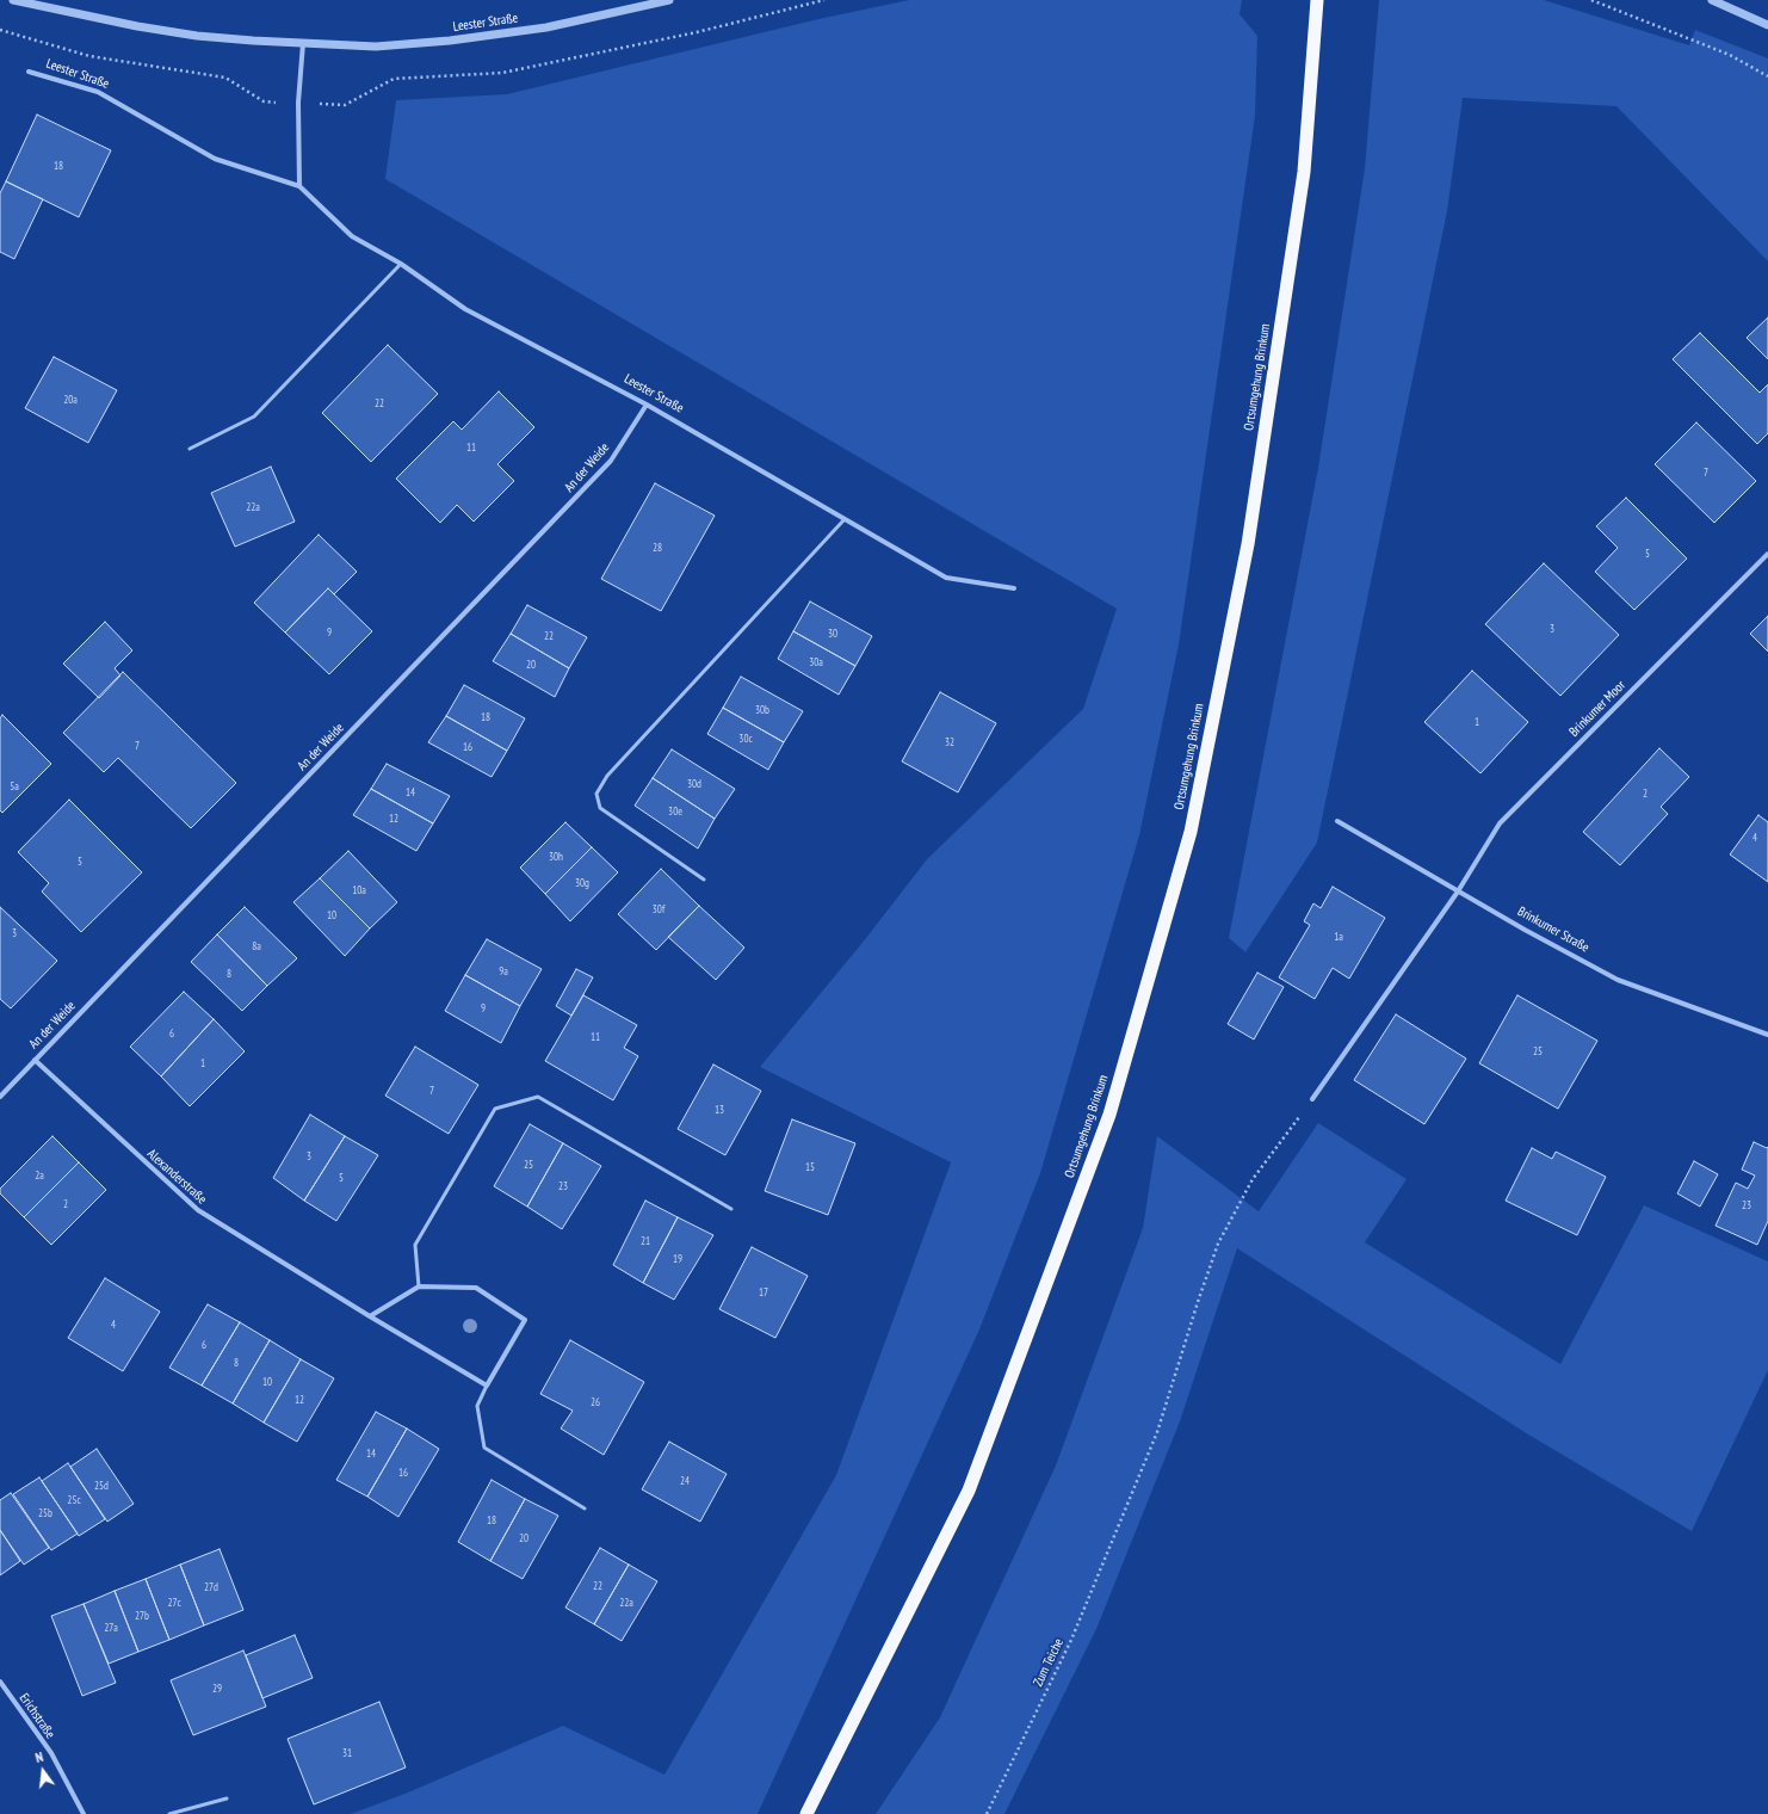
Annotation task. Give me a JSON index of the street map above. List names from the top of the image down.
{
  "streets": {
    "highway": ["Ortsumgehung Brinkum"],
    "street": [
      "Leester Straße",
      "An der Weide",
      "Brinkumer Moor",
      "Brinkumer Straße",
      "Alexanderstraße",
      "Erichstraße"
    ],
    "path": ["Zum Teiche"]
  },
  "crossings": [
    ["Leester Straße", "An der Weide"],
    ["An der Weide", "Alexanderstraße"],
    ["Brinkumer Moor", "Brinkumer Straße"],
    ["Brinkumer Moor", "Zum Teiche"]
  ],
  "house_numbers": [
    "18",
    "20a",
    "22",
    "11",
    "7",
    "22a",
    "28",
    "5",
    "3",
    "9",
    "30",
    "22",
    "30a",
    "20",
    "30b",
    "18",
    "1",
    "30c",
    "32",
    "7",
    "16",
    "30d",
    "5a",
    "14",
    "2",
    "30e",
    "12",
    "4",
    "30h",
    "5",
    "30g",
    "10a",
    "30f",
    "10",
    "3",
    "1a",
    "8a",
    "9a",
    "8",
    "9",
    "6",
    "11",
    "25",
    "1",
    "7",
    "13",
    "3",
    "25",
    "15",
    "2a",
    "5",
    "23",
    "2",
    "23",
    "21",
    "19",
    "17",
    "4",
    "6",
    "8",
    "10",
    "12",
    "26",
    "14",
    "16",
    "24",
    "25d",
    "25c",
    "25b",
    "18",
    "20",
    "22",
    "27d",
    "27c",
    "22a",
    "27b",
    "27a",
    "29",
    "31"
  ],
  "north": "top"
}
